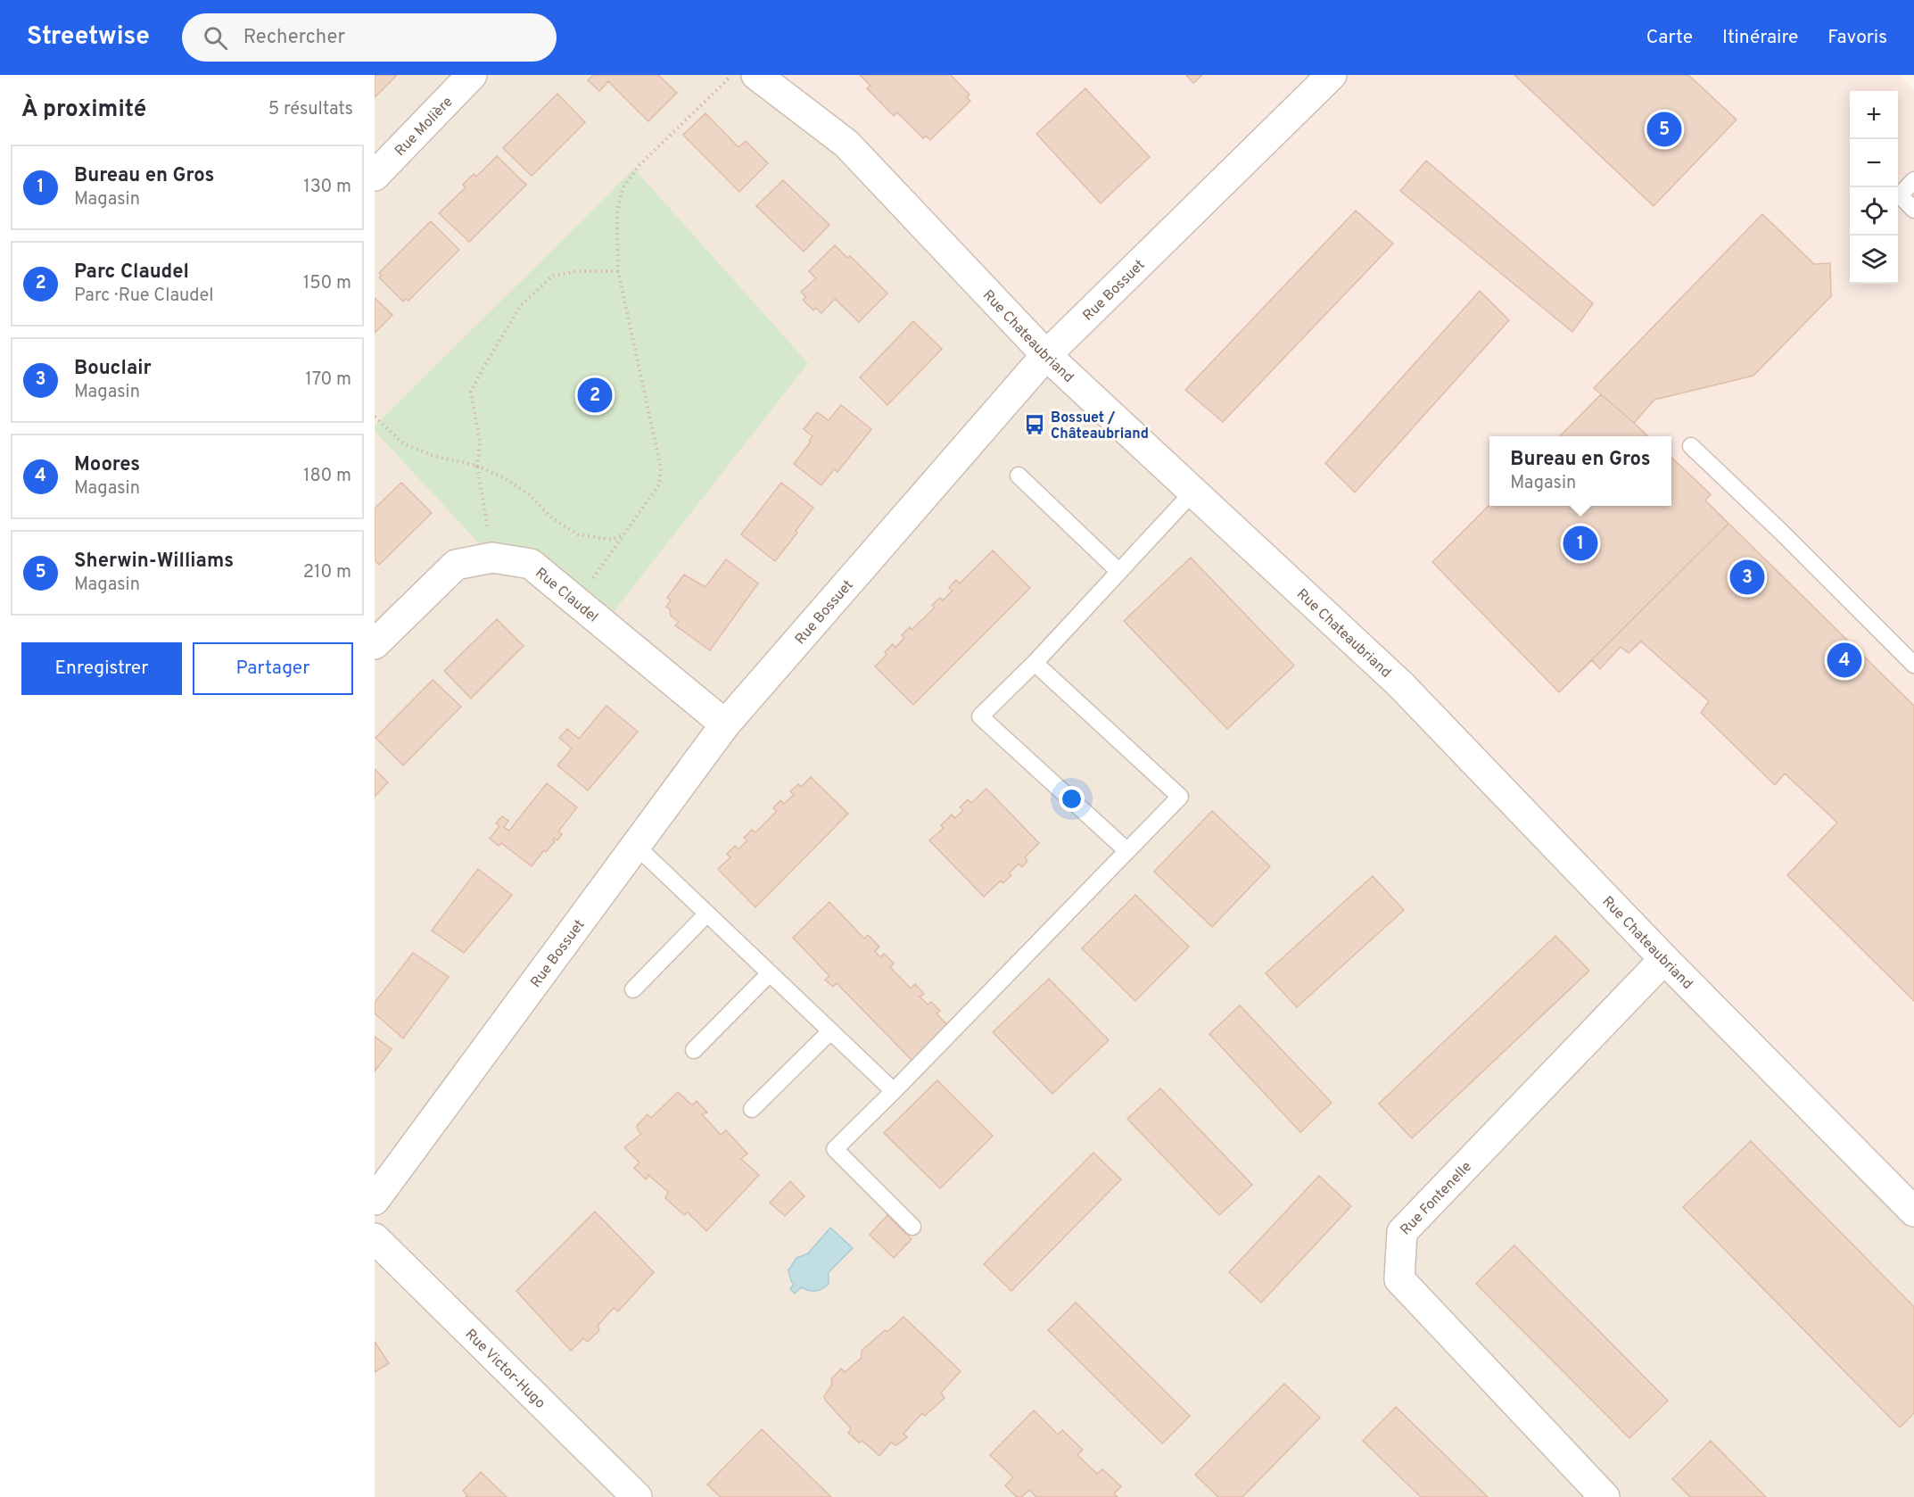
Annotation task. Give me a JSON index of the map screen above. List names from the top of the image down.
{
  "streets": {
    "street": [
      "Rue Molière",
      "Rue Bossuet",
      "Rue Chateaubriand",
      "Rue Claudel",
      "Rue Fontenelle",
      "Rue Victor-Hugo"
    ]
  },
  "crossings": [
    ["Rue Bossuet", "Rue Chateaubriand"],
    ["Rue Bossuet", "Rue Claudel"],
    ["Rue Chateaubriand", "Rue Fontenelle"]
  ],
  "places": {
    "bus stop": ["Bossuet / Châteaubriand"]
  },
  "page": {
    "header": "Streetwise",
    "search": "Rechercher",
    "nav": ["Carte", "Itinéraire", "Favoris"],
    "heading": ["À proximité", "5 résultats"],
    "map_buttons": ["+", "−"],
    "pins": [
      "5",
      "2",
      "1",
      "3",
      "4"
    ],
    "list": [
      {
        "mark": "1",
        "name": "Bureau en Gros",
        "note": "Magasin",
        "value": "130 m"
      },
      {
        "mark": "2",
        "name": "Parc Claudel",
        "note": "Parc · Rue Claudel",
        "value": "150 m"
      },
      {
        "mark": "3",
        "name": "Bouclair",
        "note": "Magasin",
        "value": "170 m"
      },
      {
        "mark": "4",
        "name": "Moores",
        "note": "Magasin",
        "value": "180 m"
      },
      {
        "mark": "5",
        "name": "Sherwin-Williams",
        "note": "Magasin",
        "value": "210 m"
      }
    ],
    "popup": ["Bureau en Gros", "Magasin"],
    "buttons": ["Enregistrer", "Partager"]
  }
}
